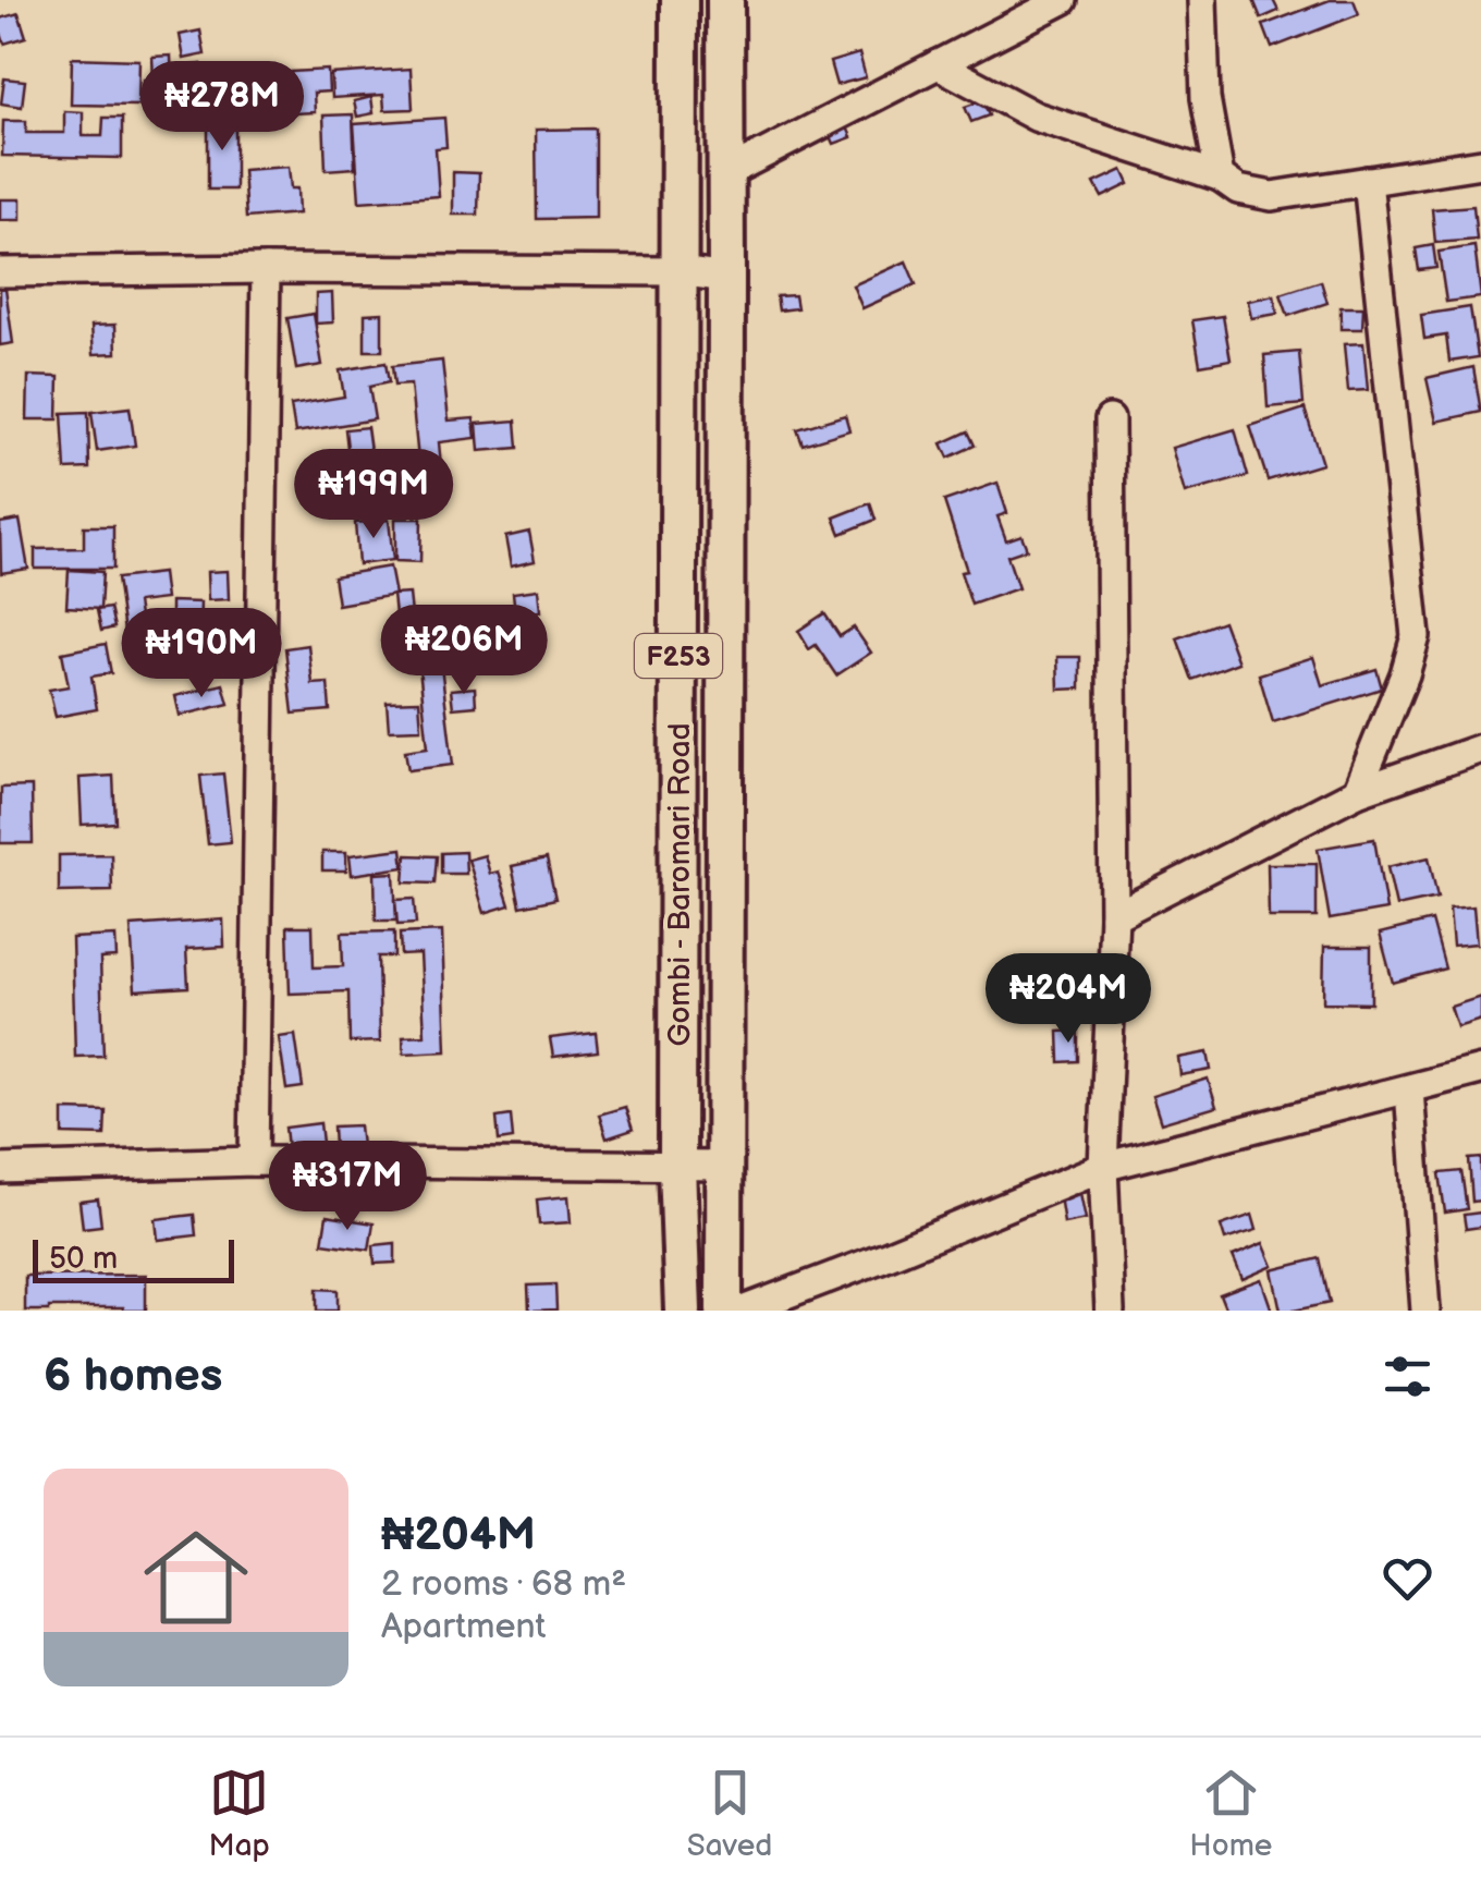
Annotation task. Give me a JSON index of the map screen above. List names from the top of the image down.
{
  "streets": {
    "main road": ["F253", "Gombi - Baromari Road"]
  },
  "scale_bar": "50 m",
  "page": {
    "price": [
      "₦278M",
      "₦199M",
      "₦206M",
      "₦190M",
      "₦204M",
      "₦317M"
    ],
    "scale": "50 m",
    "heading": "6 homes",
    "list": [
      {
        "name": "₦204M",
        "note": "2 rooms · 68 m² · Apartment"
      }
    ],
    "tabs": ["Map", "Saved", "Home"]
  }
}
